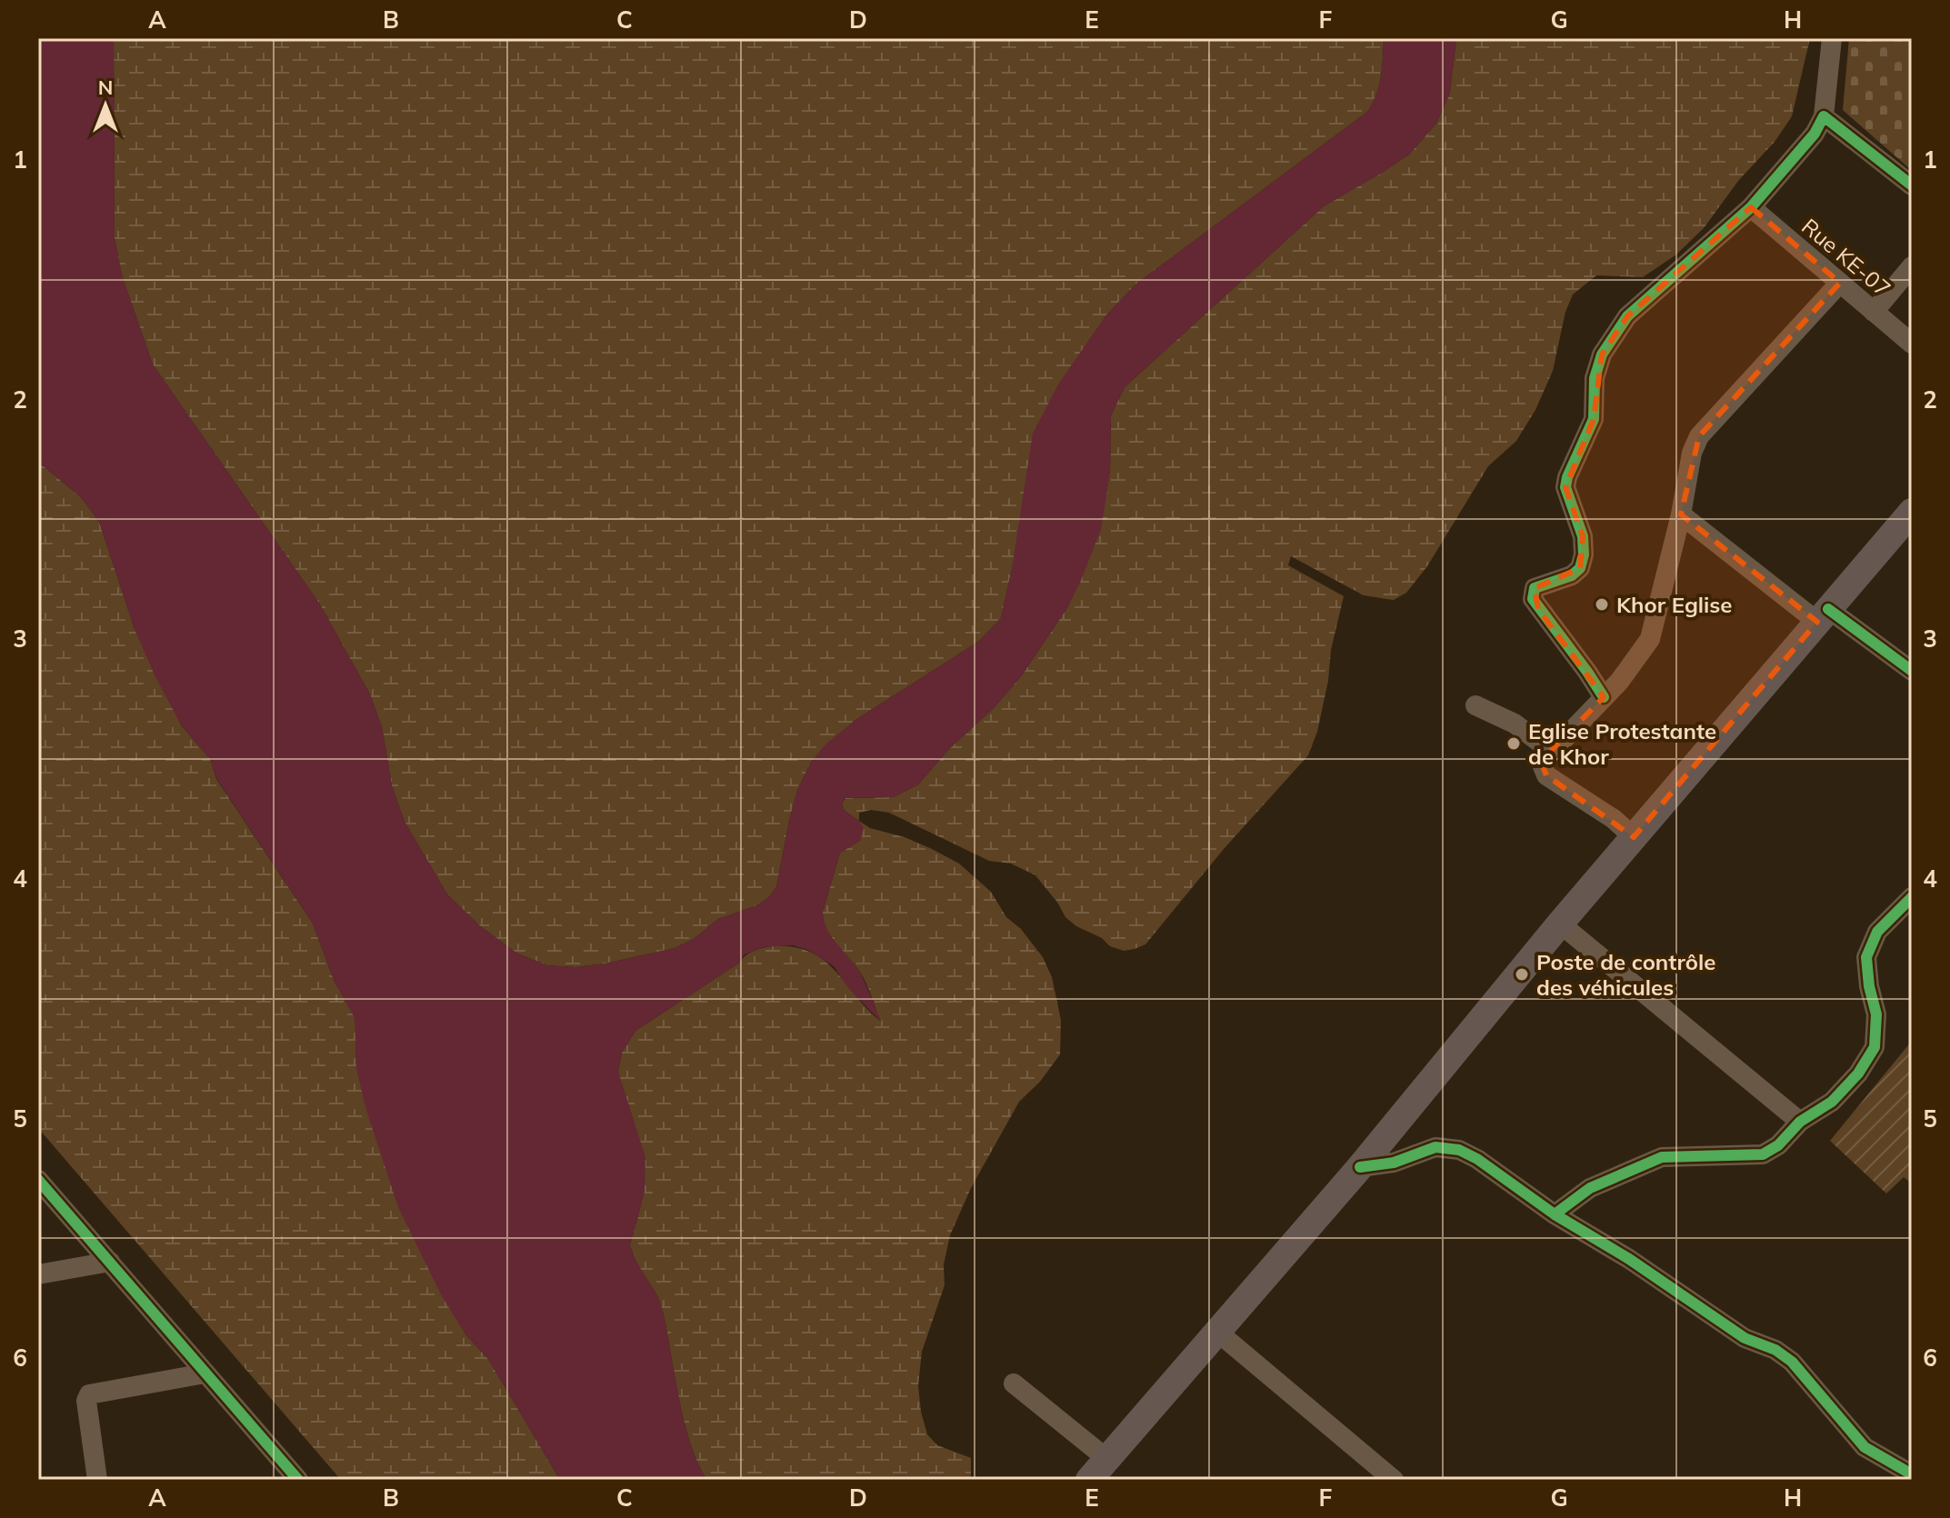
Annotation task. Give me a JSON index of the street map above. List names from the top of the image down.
{
  "streets": {
    "street": ["Rue KE-07"]
  },
  "places": ["Khor Eglise", "Eglise Protestante de Khor", "Poste de contrôle des véhicules"],
  "north": "top",
  "grid": {
    "columns": [
      "A",
      "B",
      "C",
      "D",
      "E",
      "F",
      "G",
      "H"
    ],
    "rows": [
      "1",
      "2",
      "3",
      "4",
      "5",
      "6"
    ]
  }
}
